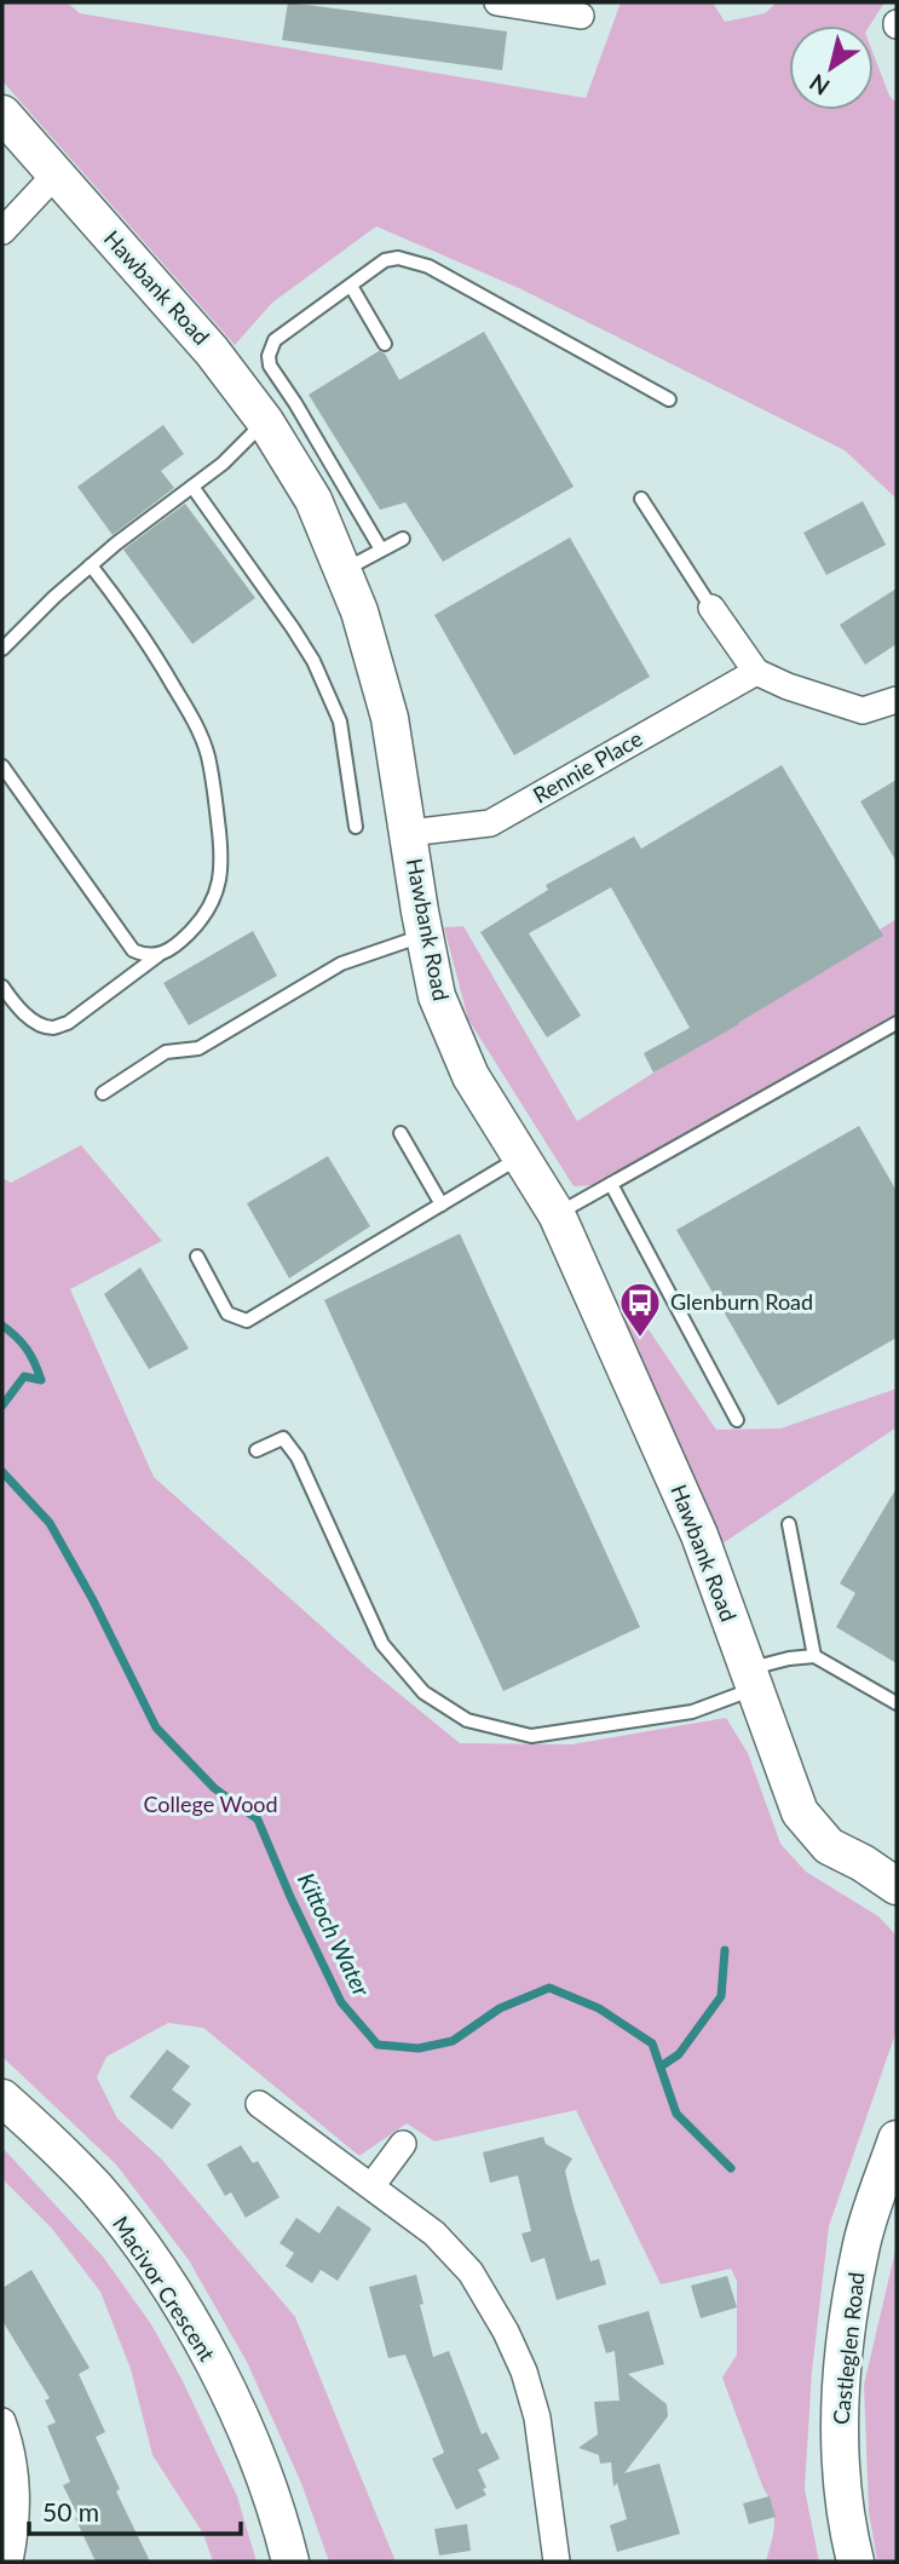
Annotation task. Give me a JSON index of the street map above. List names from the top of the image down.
{
  "streets": {
    "street": [
      "Hawbank Road",
      "Rennie Place",
      "Macivor Crescent",
      "Castleglen Road"
    ]
  },
  "crossings": [
    ["Hawbank Road", "Rennie Place"]
  ],
  "water": ["Kittoch Water"],
  "parks": ["College Wood"],
  "places": {
    "bus stop": ["Glenburn Road"]
  },
  "scale_bar": "50 m",
  "north": "bottom left"
}
